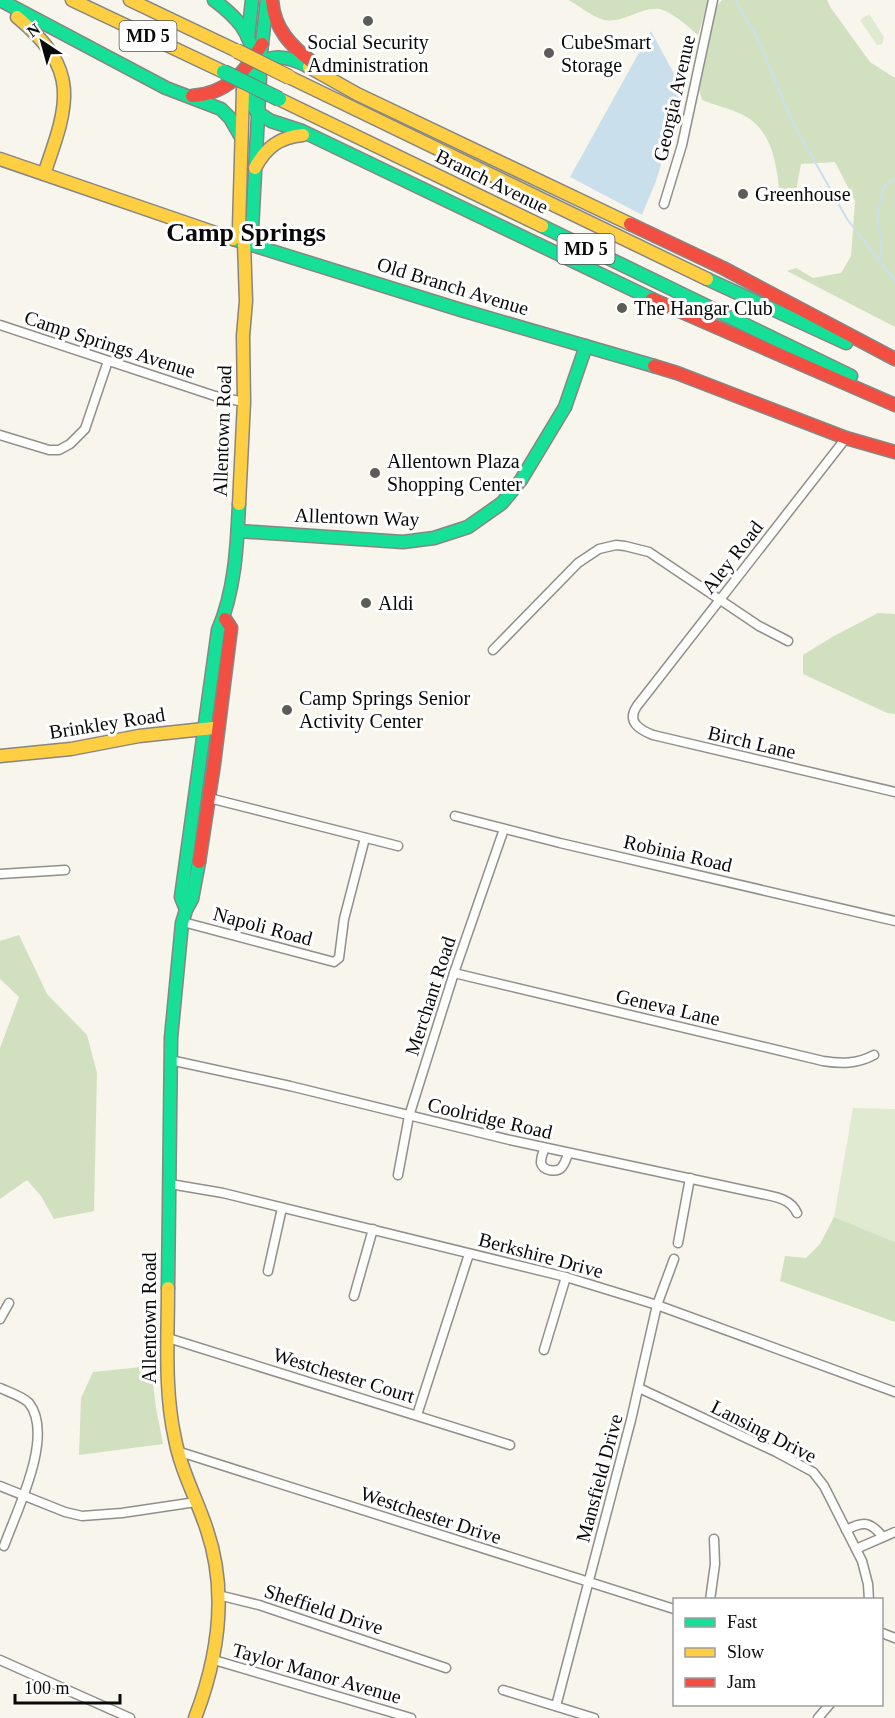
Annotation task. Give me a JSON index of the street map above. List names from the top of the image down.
{
  "streets": {
    "main road": [
      "MD 5",
      "Branch Avenue",
      "Old Branch Avenue",
      "Allentown Road",
      "Allentown Way",
      "Brinkley Road"
    ],
    "street": [
      "Georgia Avenue",
      "Camp Springs Avenue",
      "Aley Road",
      "Birch Lane",
      "Robinia Road",
      "Napoli Road",
      "Merchant Road",
      "Geneva Lane",
      "Coolridge Road",
      "Berkshire Drive",
      "Westchester Court",
      "Lansing Drive",
      "Mansfield Drive",
      "Westchester Drive",
      "Sheffield Drive",
      "Taylor Manor Avenue"
    ]
  },
  "crossings": [
    ["Old Branch Avenue", "Allentown Road"],
    ["Old Branch Avenue", "Allentown Way"],
    ["Old Branch Avenue", "Aley Road"],
    ["Camp Springs Avenue", "Allentown Road"],
    ["Allentown Road", "Allentown Way"],
    ["Allentown Road", "Brinkley Road"],
    ["Allentown Road", "Napoli Road"],
    ["Allentown Road", "Coolridge Road"],
    ["Allentown Road", "Berkshire Drive"],
    ["Allentown Road", "Westchester Court"],
    ["Allentown Road", "Westchester Drive"],
    ["Allentown Road", "Sheffield Drive"],
    ["Allentown Road", "Taylor Manor Avenue"],
    ["Aley Road", "Birch Lane"],
    ["Robinia Road", "Merchant Road"],
    ["Merchant Road", "Geneva Lane"],
    ["Merchant Road", "Coolridge Road"],
    ["Berkshire Drive", "Mansfield Drive"],
    ["Lansing Drive", "Mansfield Drive"],
    ["Mansfield Drive", "Westchester Drive"]
  ],
  "districts": ["Camp Springs"],
  "places": [
    "Social Security Administration",
    "CubeSmart Storage",
    "Greenhouse",
    "The Hangar Club",
    "Allentown Plaza Shopping Center",
    "Aldi",
    "Camp Springs Senior Activity Center"
  ],
  "legend": ["Fast", "Slow", "Jam"],
  "scale_bar": "100 m",
  "north": "top left"
}
